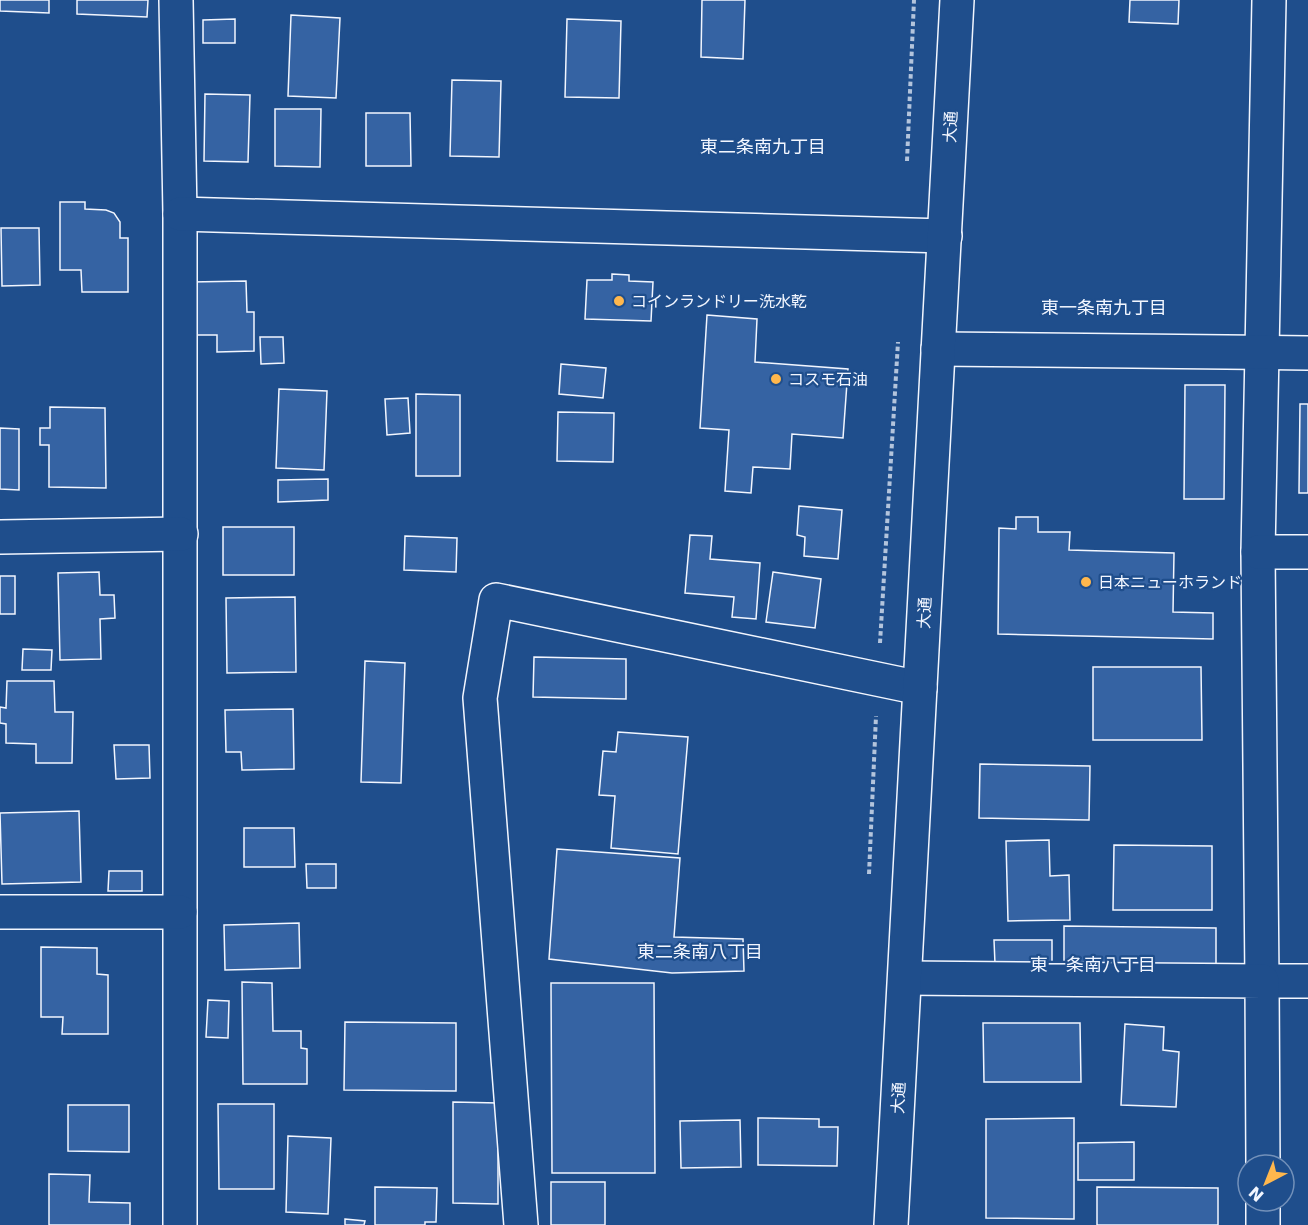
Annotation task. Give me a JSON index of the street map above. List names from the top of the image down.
{
  "streets": {
    "street": ["大通"]
  },
  "districts": [
    "東二条南九丁目",
    "東一条南九丁目",
    "東二条南八丁目",
    "東一条南八丁目"
  ],
  "places": ["コインランドリー洗水乾", "コスモ石油", "日本ニューホランド"],
  "north": "bottom left"
}
